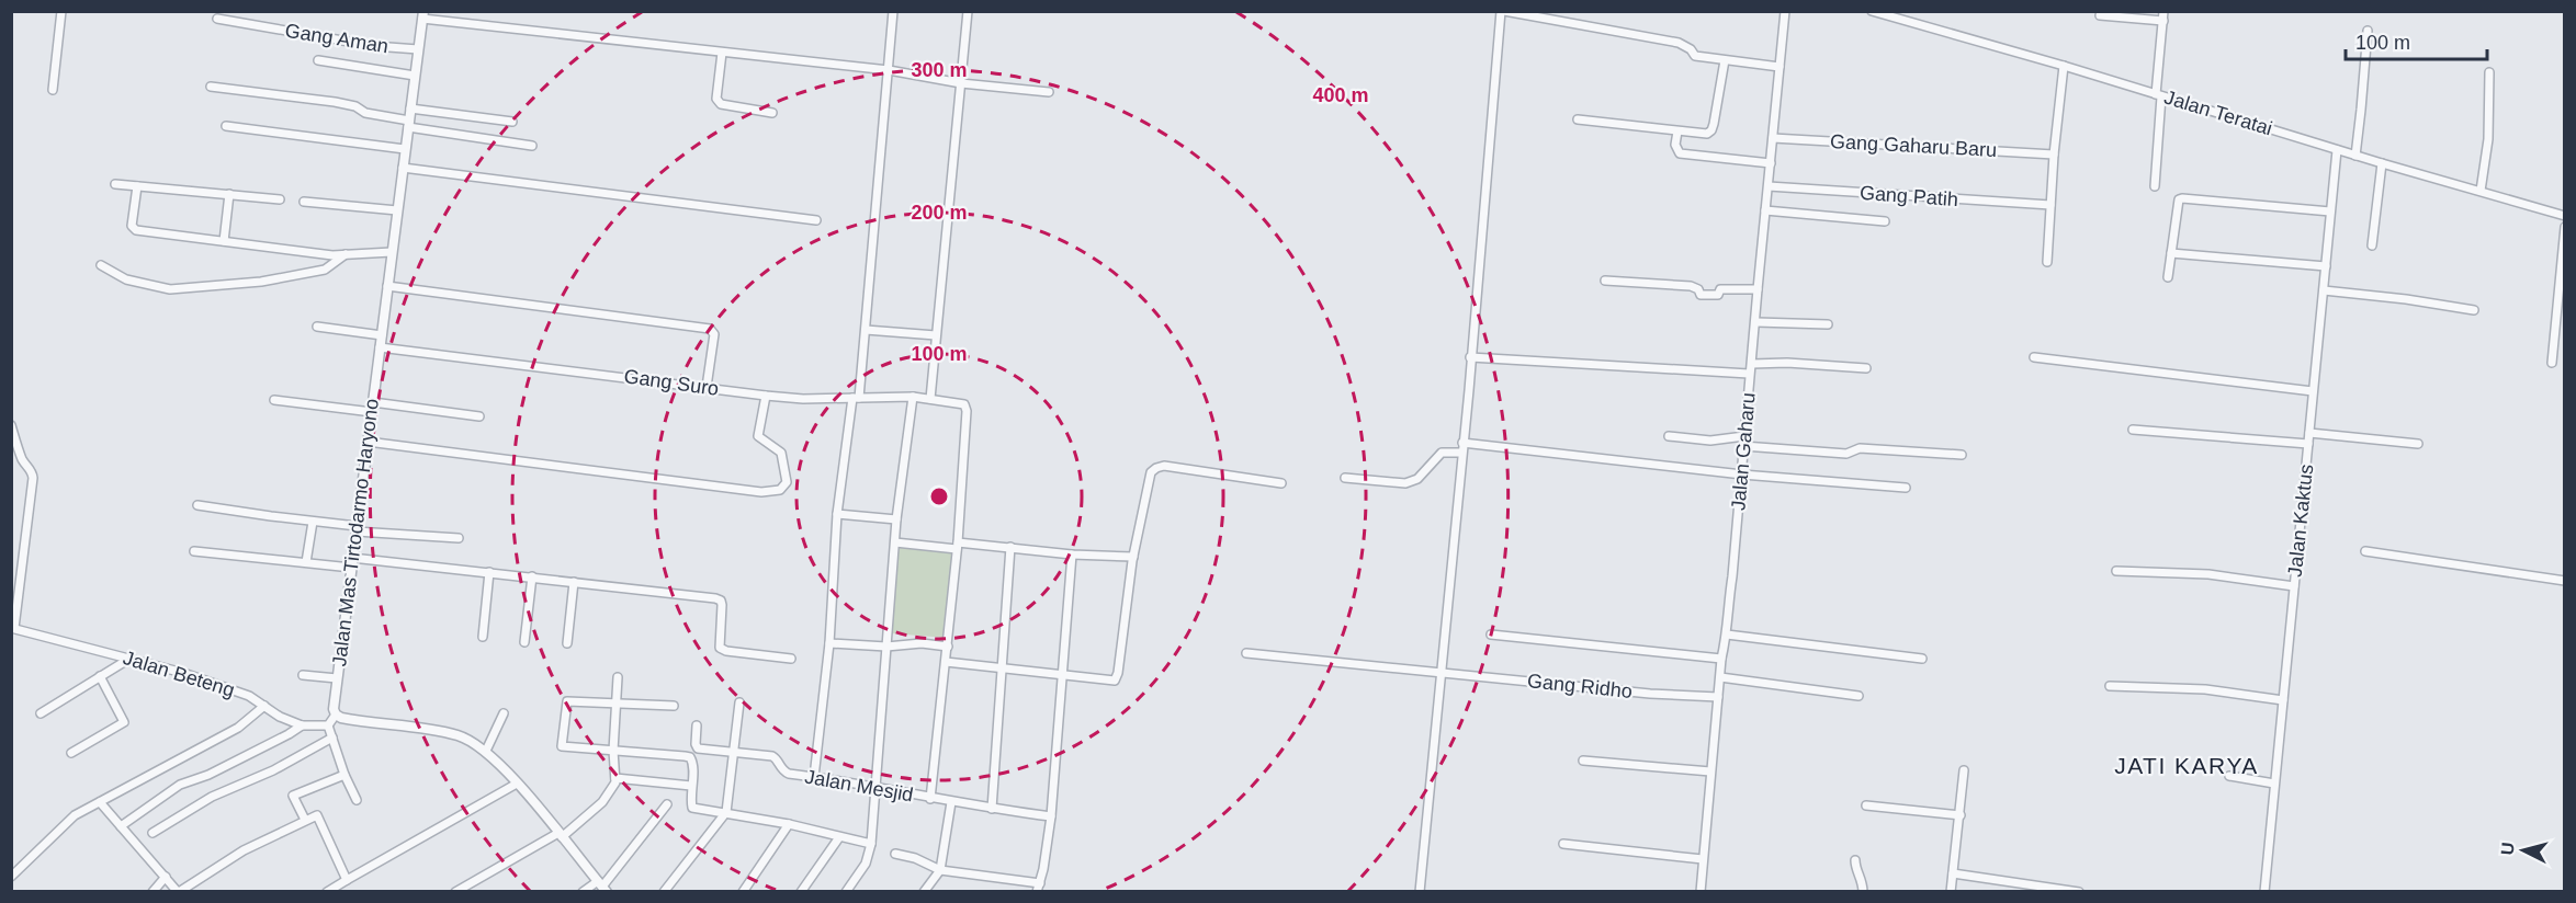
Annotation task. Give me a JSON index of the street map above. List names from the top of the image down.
{
  "streets": {
    "street": [
      "Gang Aman",
      "Jalan Teratai",
      "Gang Gaharu Baru",
      "Gang Patih",
      "Gang Suro",
      "Jalan Gaharu",
      "Jalan Kaktus",
      "Jalan Mas Tirtodarmo Haryono",
      "Jalan Beteng",
      "Gang Ridho",
      "Jalan Mesjid"
    ]
  },
  "crossings": [
    ["Gang Aman", "Jalan Mas Tirtodarmo Haryono"],
    ["Jalan Teratai", "Jalan Kaktus"],
    ["Gang Gaharu Baru", "Jalan Gaharu"],
    ["Gang Patih", "Jalan Gaharu"],
    ["Gang Suro", "Jalan Mas Tirtodarmo Haryono"],
    ["Jalan Gaharu", "Gang Ridho"]
  ],
  "districts": ["JATI KARYA"],
  "scale_bar": "100 m",
  "north": "left",
  "rings": [
    "300 m",
    "400 m",
    "200 m",
    "100 m"
  ]
}
